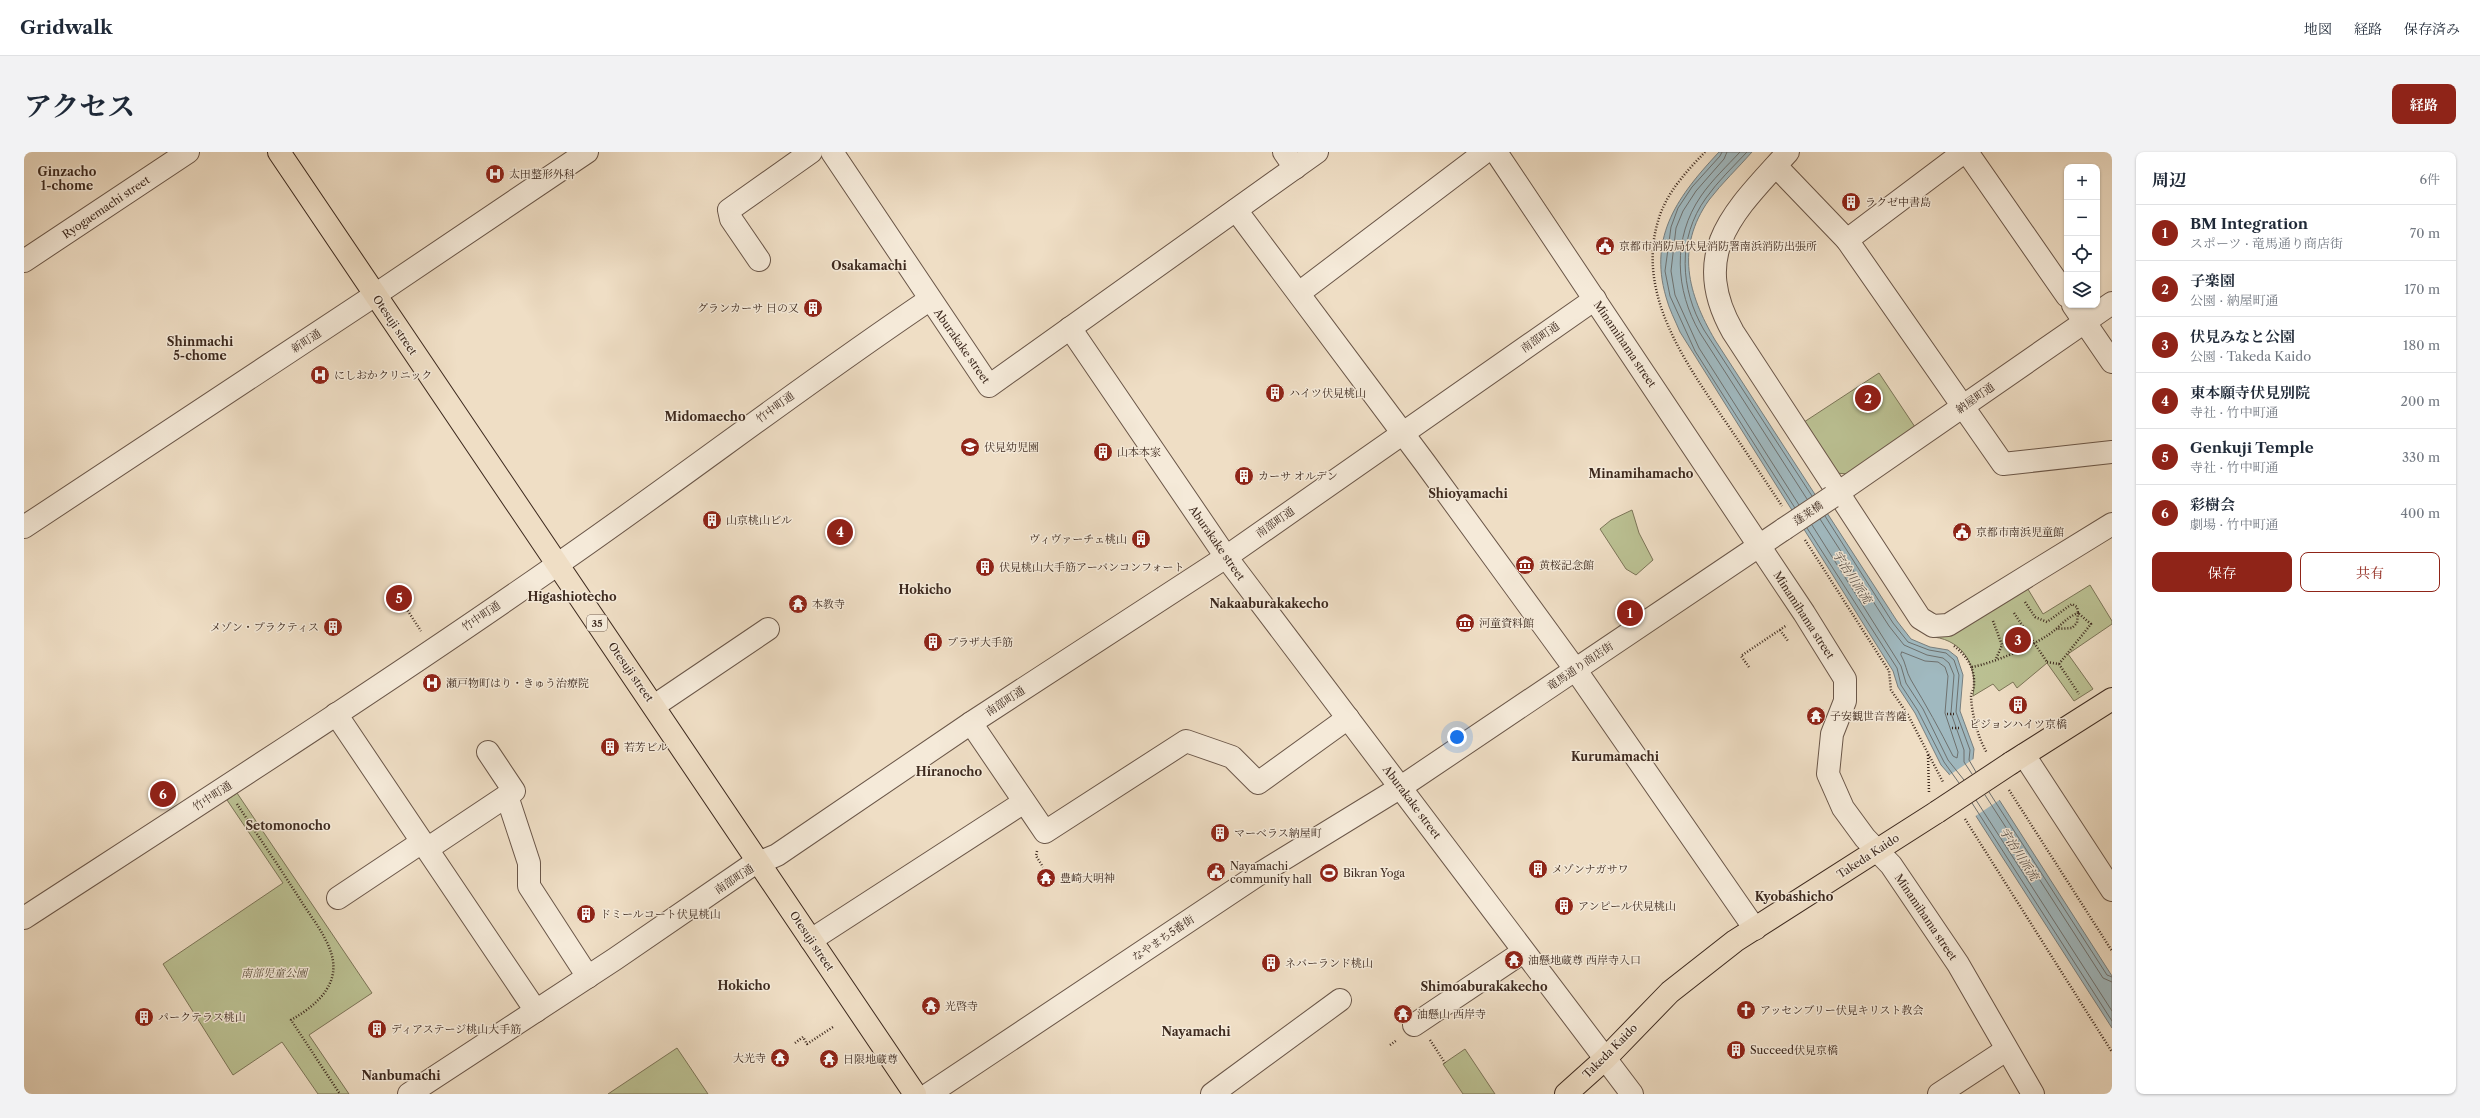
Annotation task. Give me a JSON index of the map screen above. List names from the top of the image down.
{
  "streets": {
    "main road": ["Otesuji street", "35", "Takeda Kaido"],
    "street": [
      "Ryogaemachi street",
      "南部町通",
      "新町通",
      "Minamihama street",
      "Aburakake street",
      "納屋町通",
      "竹中町通",
      "蓬莱橋",
      "竜馬通り商店街",
      "なやまち5番街"
    ]
  },
  "crossings": [
    ["Otesuji street", "南部町通"],
    ["Otesuji street", "新町通"],
    ["Otesuji street", "竹中町通"],
    ["南部町通", "Minamihama street"],
    ["南部町通", "Aburakake street"],
    ["Minamihama street", "竜馬通り商店街"],
    ["Minamihama street", "Takeda Kaido"],
    ["Aburakake street", "竹中町通"],
    ["Aburakake street", "竜馬通り商店街"],
    ["Aburakake street", "Takeda Kaido"],
    ["Aburakake street", "なやまち5番街"],
    ["納屋町通", "蓬莱橋"],
    ["竜馬通り商店街", "なやまち5番街"]
  ],
  "districts": [
    "Ginzacho 1-chome",
    "Osakamachi",
    "Shinmachi 5-chome",
    "Midomaecho",
    "Minamihamacho",
    "Shioyamachi",
    "Hokicho",
    "Higashiotecho",
    "Nakaaburakakecho",
    "Kurumamachi",
    "Hiranocho",
    "Setomonocho",
    "Kyobashicho",
    "Hokicho",
    "Shimoaburakakecho",
    "Nayamachi",
    "Nanbumachi"
  ],
  "water": ["宇治川派流"],
  "parks": ["南部児童公園"],
  "places": {
    "hospital": ["太田整形外科", "にしおかクリニック", "瀬戸物町はり・きゅう治療院"],
    "building": [
      "ラクゼ中書島",
      "グランカーサ 日の又",
      "ハイツ伏見桃山",
      "山本本家",
      "カーサ オルデン",
      "山京桃山ビル",
      "ヴィヴァーチェ桃山",
      "伏見桃山大手筋アーバンコンフォート",
      "メゾン・プラクティス",
      "プラザ大手筋",
      "ピジョンハイツ京橋",
      "若芳ビル",
      "マーベラス納屋町",
      "メゾンナガサワ",
      "アンピール伏見桃山",
      "ドミールコート伏見桃山",
      "ネバーランド桃山",
      "パークテラス桃山",
      "ディアステージ桃山大手筋",
      "Succeed伏見京橋"
    ],
    "public building": ["京都市消防局伏見消防署南浜消防出張所", "京都市南浜児童館", "Nayamachi community hall"],
    "school or university": ["伏見幼児園"],
    "museum": ["黄桜記念館", "河童資料館"],
    "temple": [
      "本教寺",
      "子安観世音菩薩",
      "豊崎大明神",
      "油懸地蔵尊 西岸寺入口",
      "光啓寺",
      "油懸山 西岸寺",
      "大光寺",
      "日限地蔵尊"
    ],
    "sports": ["Bikran Yoga"],
    "church": ["アッセンブリー伏見キリスト教会"]
  },
  "page": {
    "header": "Gridwalk",
    "nav": ["地図", "経路", "保存済み"],
    "title": "アクセス",
    "buttons": [
      "経路",
      ["保存", "共有"]
    ],
    "heading": ["周辺", "6件"],
    "map_buttons": ["+", "−"],
    "list": [
      {
        "mark": "1",
        "name": "BM Integration",
        "note": "スポーツ · 竜馬通り商店街",
        "value": "70 m"
      },
      {
        "mark": "2",
        "name": "子楽園",
        "note": "公園 · 納屋町通",
        "value": "170 m"
      },
      {
        "mark": "3",
        "name": "伏見みなと公園",
        "note": "公園 · Takeda Kaido",
        "value": "180 m"
      },
      {
        "mark": "4",
        "name": "東本願寺伏見別院",
        "note": "寺社 · 竹中町通",
        "value": "200 m"
      },
      {
        "mark": "5",
        "name": "Genkuji Temple",
        "note": "寺社 · 竹中町通",
        "value": "330 m"
      },
      {
        "mark": "6",
        "name": "彩樹会",
        "note": "劇場 · 竹中町通",
        "value": "400 m"
      }
    ],
    "pins": [
      "2",
      "4",
      "5",
      "1",
      "3",
      "6"
    ]
  }
}
